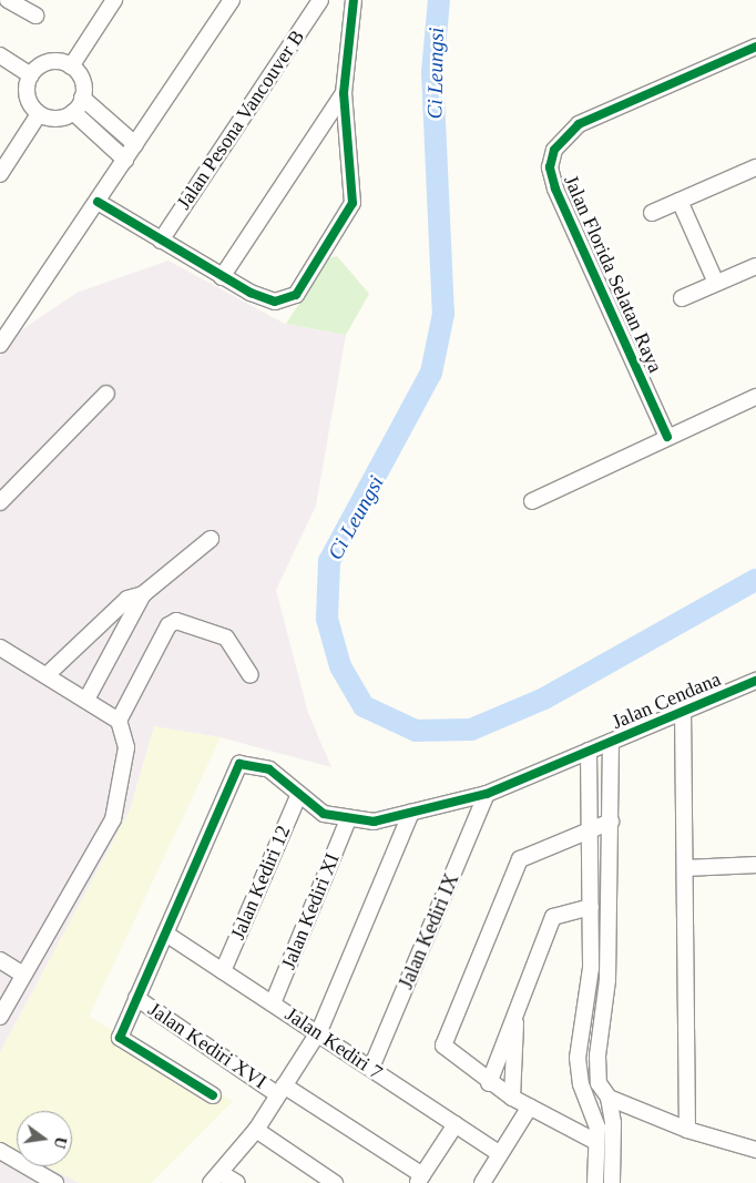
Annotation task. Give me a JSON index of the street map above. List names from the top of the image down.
{
  "streets": {
    "street": [
      "Jalan Pesona Vancouver B",
      "Jalan Florida Selatan Raya",
      "Jalan Cendana",
      "Jalan Kediri 12",
      "Jalan Kediri XI",
      "Jalan Kediri IX",
      "Jalan Kediri 7",
      "Jalan Kediri XVI"
    ]
  },
  "crossings": [
    ["Jalan Cendana", "Jalan Kediri 12"],
    ["Jalan Cendana", "Jalan Kediri XI"],
    ["Jalan Cendana", "Jalan Kediri IX"],
    ["Jalan Cendana", "Jalan Kediri 7"],
    ["Jalan Kediri 12", "Jalan Kediri 7"],
    ["Jalan Kediri XI", "Jalan Kediri 7"],
    ["Jalan Kediri IX", "Jalan Kediri 7"]
  ],
  "water": ["Ci Leungsi"],
  "north": "right"
}
